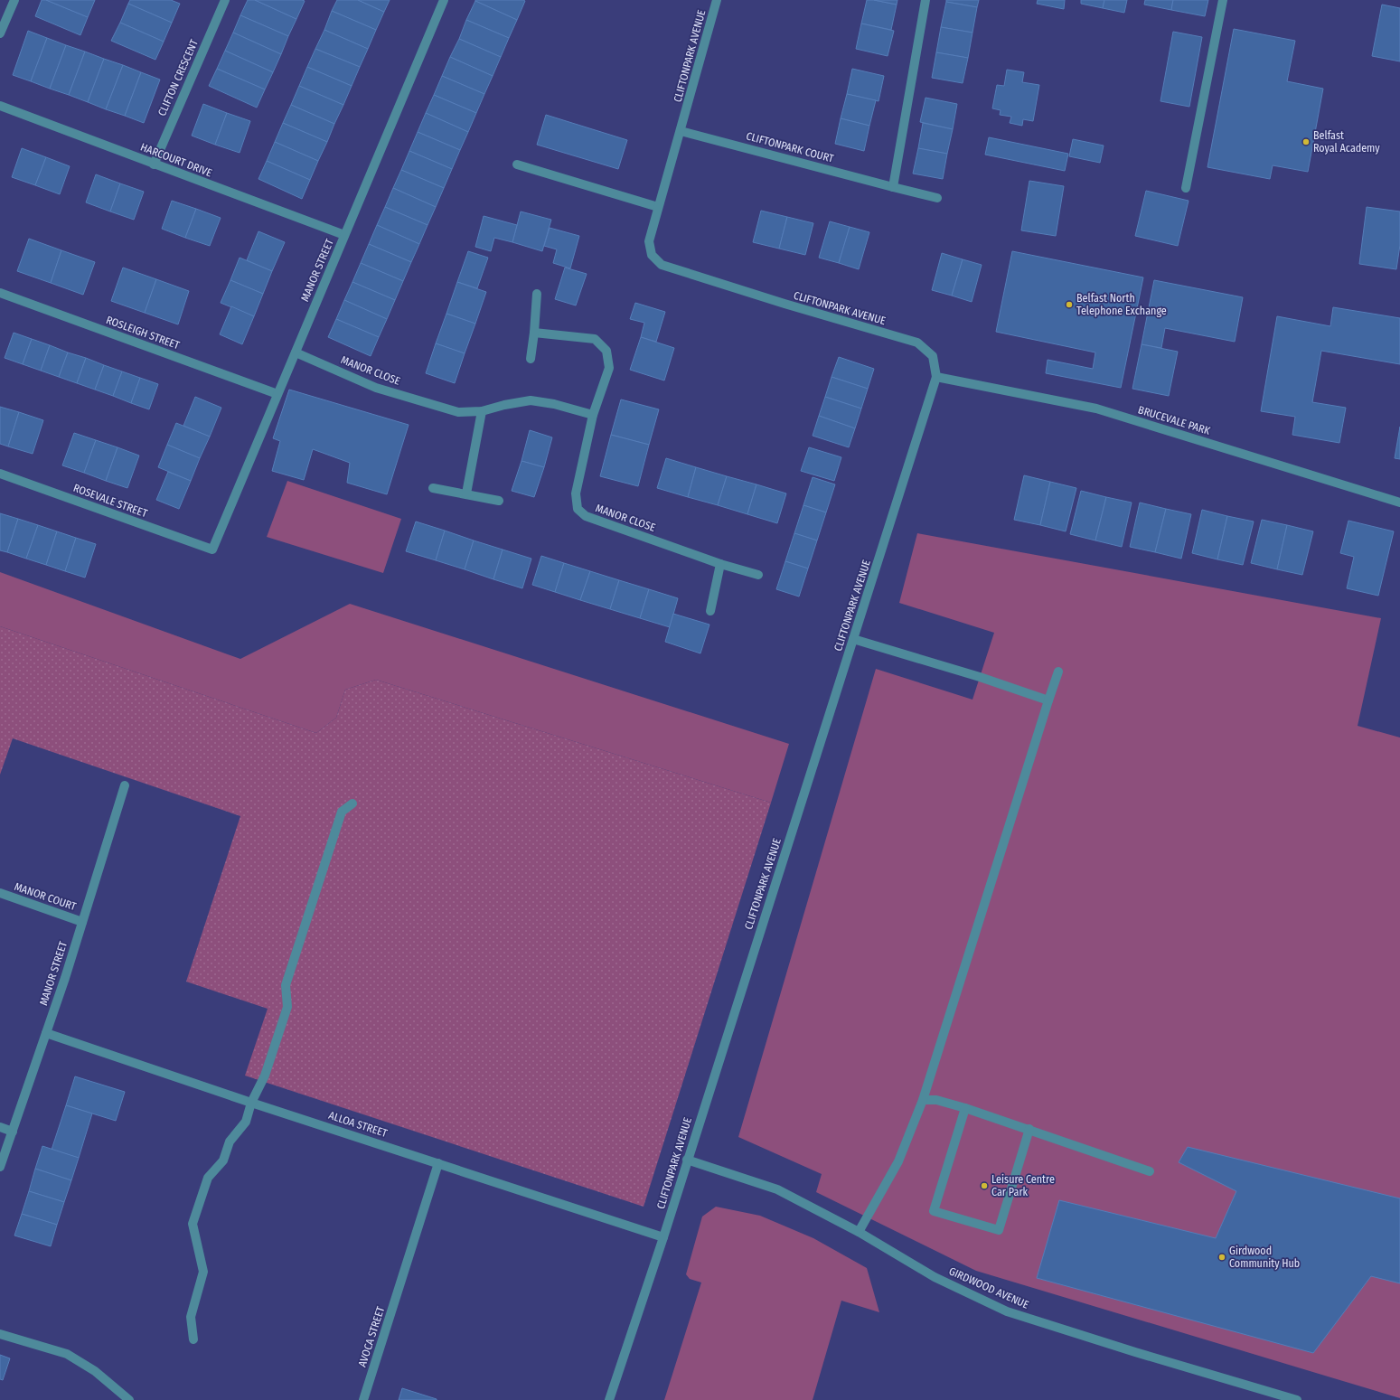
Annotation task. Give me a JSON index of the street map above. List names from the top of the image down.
{
  "streets": {
    "street": [
      "CLIFTONPARK AVENUE",
      "CLIFTON CRESCENT",
      "CLIFTONPARK COURT",
      "HARCOURT DRIVE",
      "MANOR STREET",
      "ROSLEIGH STREET",
      "MANOR CLOSE",
      "BRUCEVALE PARK",
      "ROSEVALE STREET",
      "MANOR COURT",
      "ALLOA STREET",
      "GIRDWOOD AVENUE",
      "AVOCA STREET"
    ]
  },
  "crossings": [
    ["CLIFTONPARK AVENUE", "CLIFTONPARK COURT"],
    ["CLIFTONPARK AVENUE", "BRUCEVALE PARK"],
    ["CLIFTONPARK AVENUE", "ALLOA STREET"],
    ["CLIFTONPARK AVENUE", "GIRDWOOD AVENUE"],
    ["CLIFTON CRESCENT", "HARCOURT DRIVE"],
    ["HARCOURT DRIVE", "MANOR STREET"],
    ["MANOR STREET", "ROSLEIGH STREET"],
    ["MANOR STREET", "MANOR CLOSE"],
    ["MANOR STREET", "ROSEVALE STREET"],
    ["MANOR STREET", "MANOR COURT"],
    ["MANOR STREET", "ALLOA STREET"],
    ["ALLOA STREET", "AVOCA STREET"]
  ],
  "places": [
    "Belfast Royal Academy",
    "Belfast North Telephone Exchange",
    "Leisure Centre Car Park",
    "Girdwood Community Hub"
  ]
}
